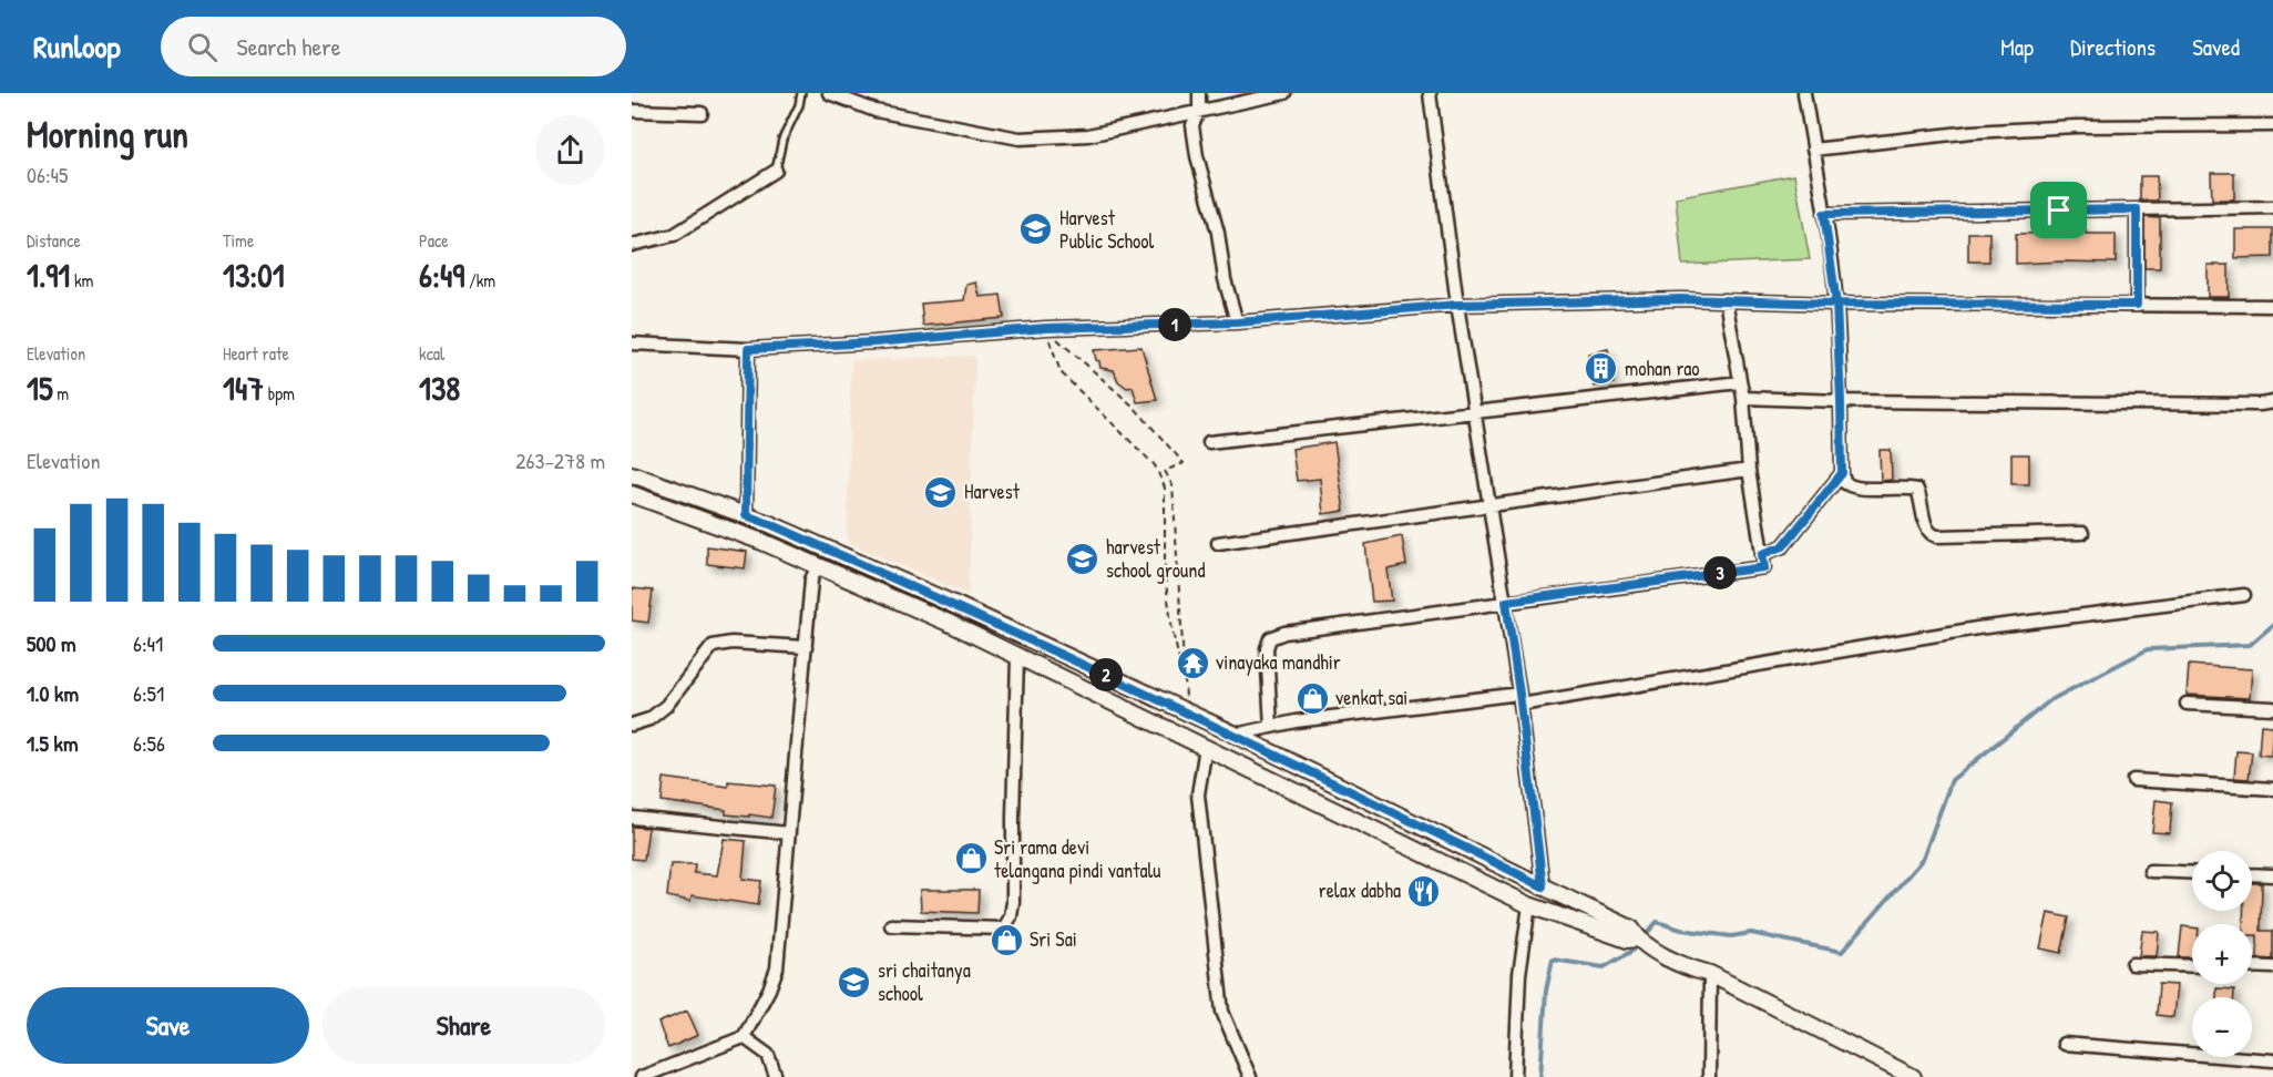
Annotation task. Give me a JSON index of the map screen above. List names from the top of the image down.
{
  "places": {
    "school or university": [
      "Harvest Public School",
      "Harvest",
      "harvest school ground",
      "sri chaitanya school"
    ],
    "building": ["mohan rao"],
    "temple": ["vinayaka mandhir"],
    "shop": ["venkat sai", "Sri rama devi telangana pindi vantalu", "Sri Sai"],
    "restaurant": ["relax dabha"]
  },
  "page": {
    "header": "Runloop",
    "search": "Search here",
    "nav": ["Map", "Directions", "Saved"],
    "heading": ["Morning run", "06:45"],
    "stats": [
      ["Distance", "1.91 km"],
      ["Time", "13:01"],
      ["Pace", "6:49 /km"],
      ["Elevation", "15 m"],
      ["Heart rate", "147 bpm"],
      ["kcal", "138"]
    ],
    "pins": ["1", "3", "2"],
    "chart": ["Elevation", "263–278 m"],
    "list": [
      {
        "name": "500 m",
        "note": "6:41"
      },
      {
        "name": "1.0 km",
        "note": "6:51"
      },
      {
        "name": "1.5 km",
        "note": "6:56"
      }
    ],
    "map_buttons": ["+", "−"],
    "buttons": ["Save", "Share"]
  }
}
